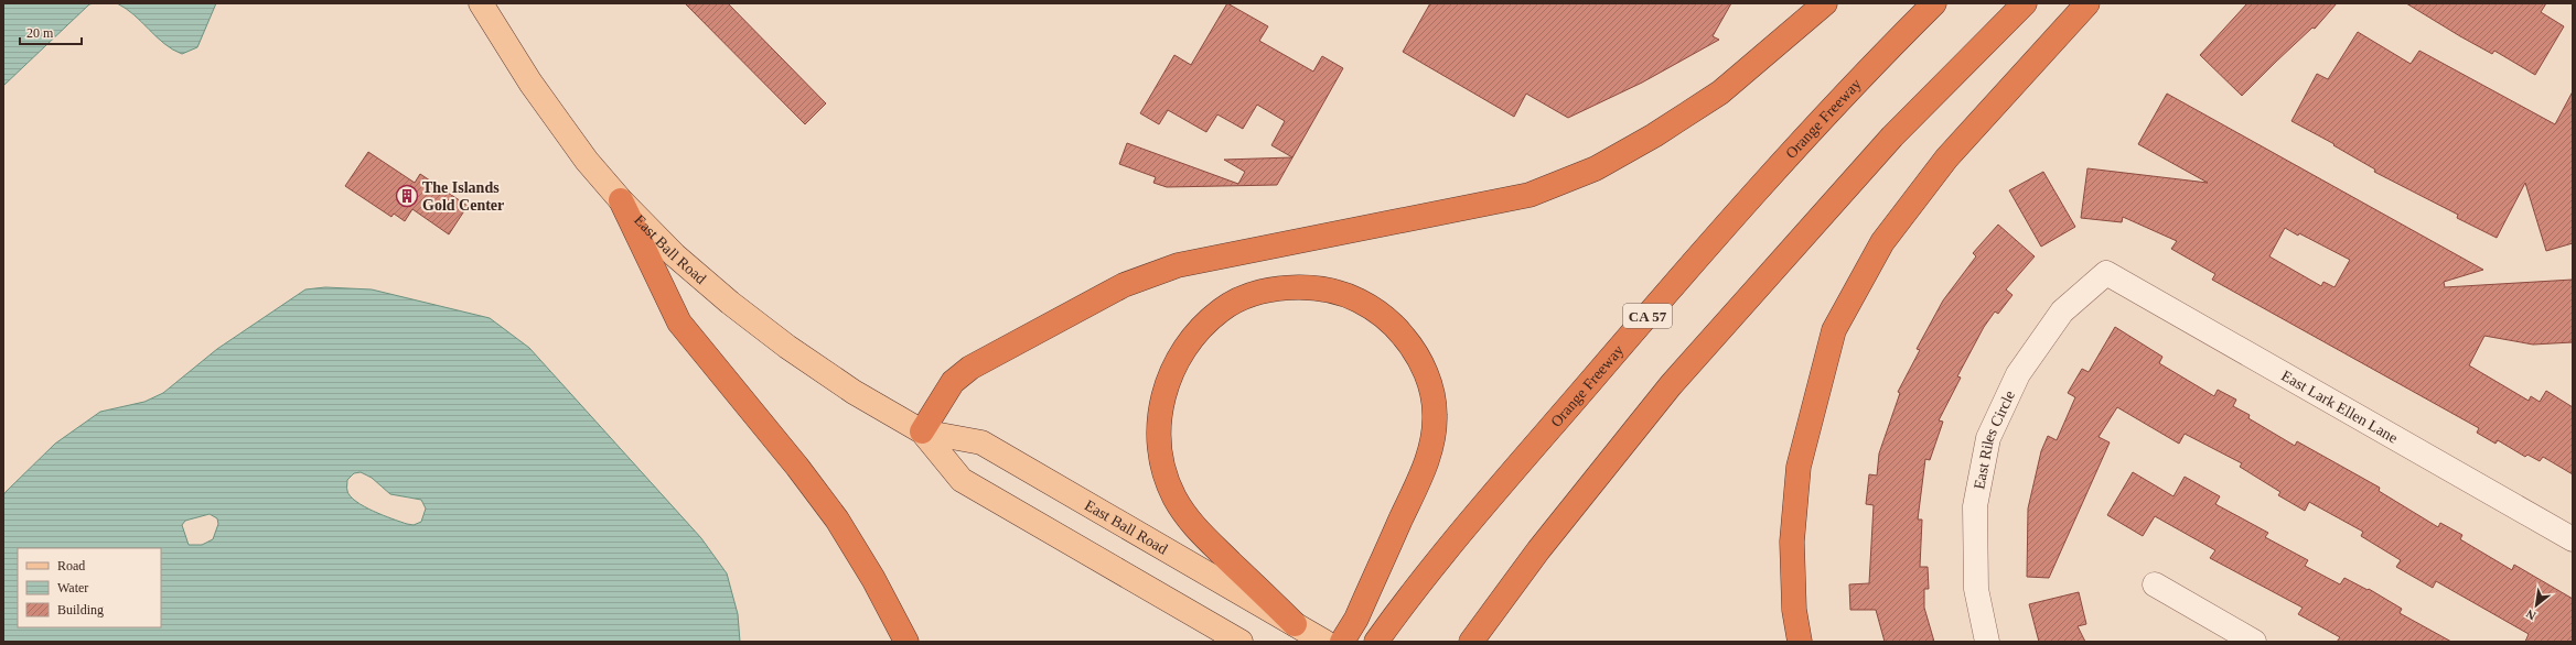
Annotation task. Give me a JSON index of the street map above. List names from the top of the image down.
{
  "streets": {
    "highway": ["Orange Freeway", "CA 57"],
    "main road": ["East Ball Road"],
    "street": ["East Lark Ellen Lane", "East Riles Circle"]
  },
  "crossings": [
    ["East Lark Ellen Lane", "East Riles Circle"]
  ],
  "places": {
    "building": ["The Islands Gold Center"]
  },
  "legend": ["Road", "Water", "Building"],
  "scale_bar": "20 m",
  "north": "bottom left"
}
